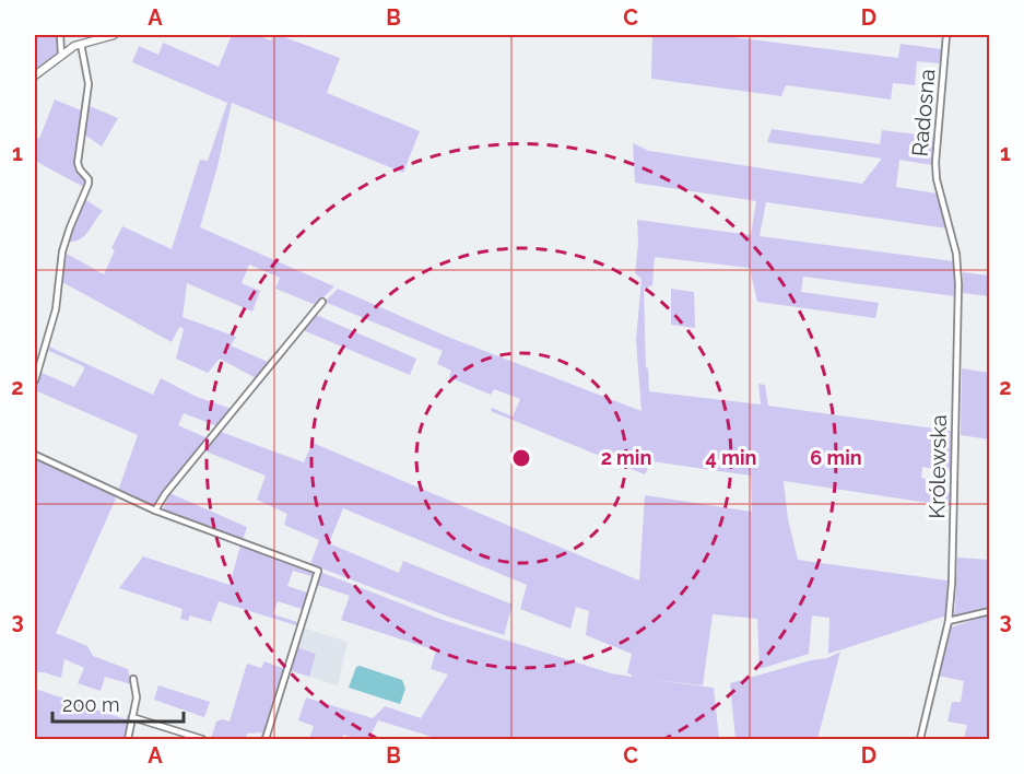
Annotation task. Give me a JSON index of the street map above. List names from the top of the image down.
{
  "streets": {
    "street": ["Radosna", "Królewska"]
  },
  "crossings": [
    ["Radosna", "Królewska"]
  ],
  "scale_bar": "200 m",
  "grid": {
    "columns": [
      "A",
      "B",
      "C",
      "D"
    ],
    "rows": ["1", "2", "3"]
  },
  "rings": ["2 min", "4 min", "6 min"]
}
